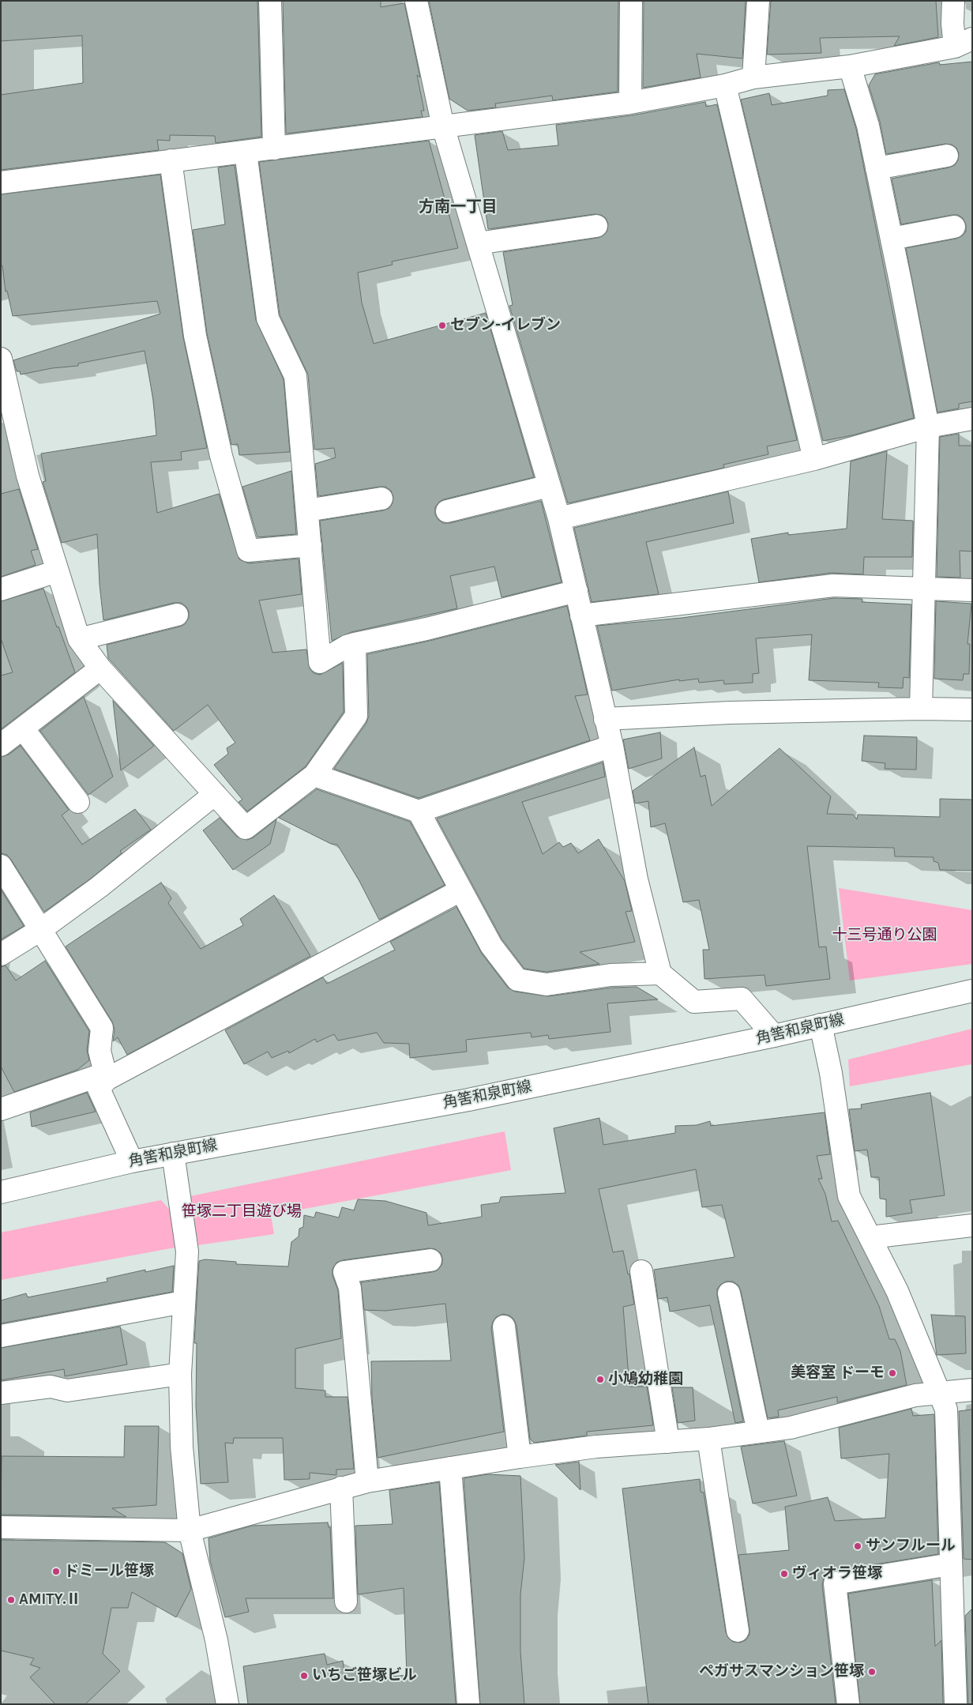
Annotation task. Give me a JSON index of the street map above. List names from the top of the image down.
{
  "streets": {
    "street": ["角筈和泉町線"]
  },
  "districts": ["方南一丁目"],
  "parks": ["十三号通り公園", "笹塚二丁目遊び場"],
  "places": [
    "セブン-イレブン",
    "美容室 ドーモ",
    "小鳩幼稚園",
    "サンフルール",
    "ドミール笹塚",
    "ヴィオラ笹塚",
    "AMITY.Ⅱ",
    "ペガサスマンション笹塚",
    "いちご笹塚ビル"
  ]
}
